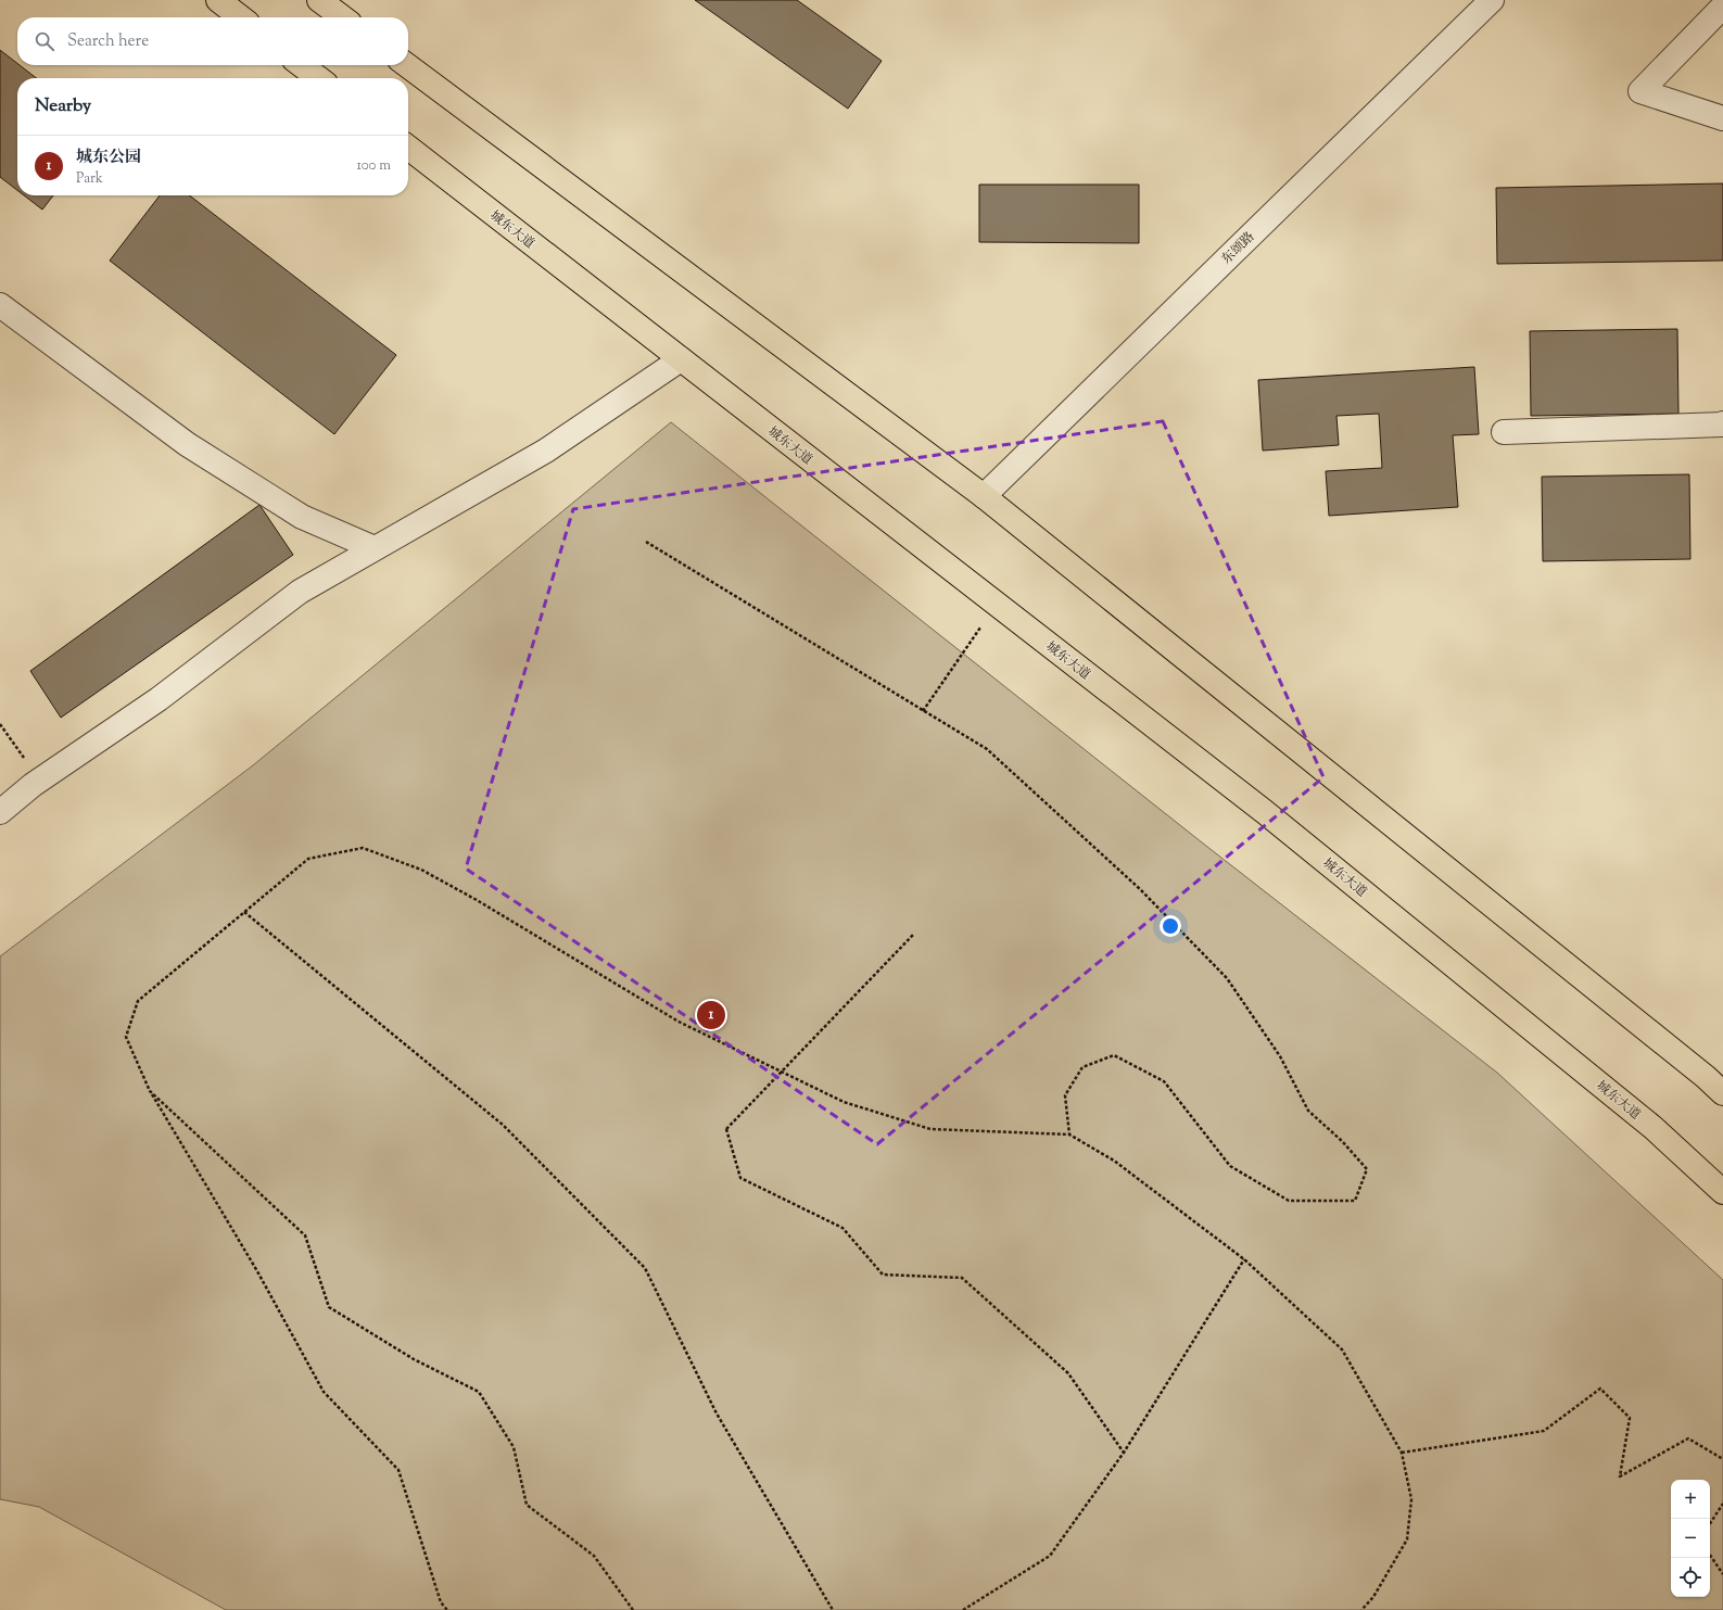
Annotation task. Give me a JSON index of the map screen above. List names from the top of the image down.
{
  "streets": {
    "main road": ["城东大道"],
    "street": ["东颂路"]
  },
  "page": {
    "search": "Search here",
    "heading": "Nearby",
    "list": [
      {
        "mark": "1",
        "name": "城东公园",
        "note": "Park",
        "value": "100 m"
      }
    ],
    "pins": "1",
    "map_buttons": ["+", "−"]
  }
}
